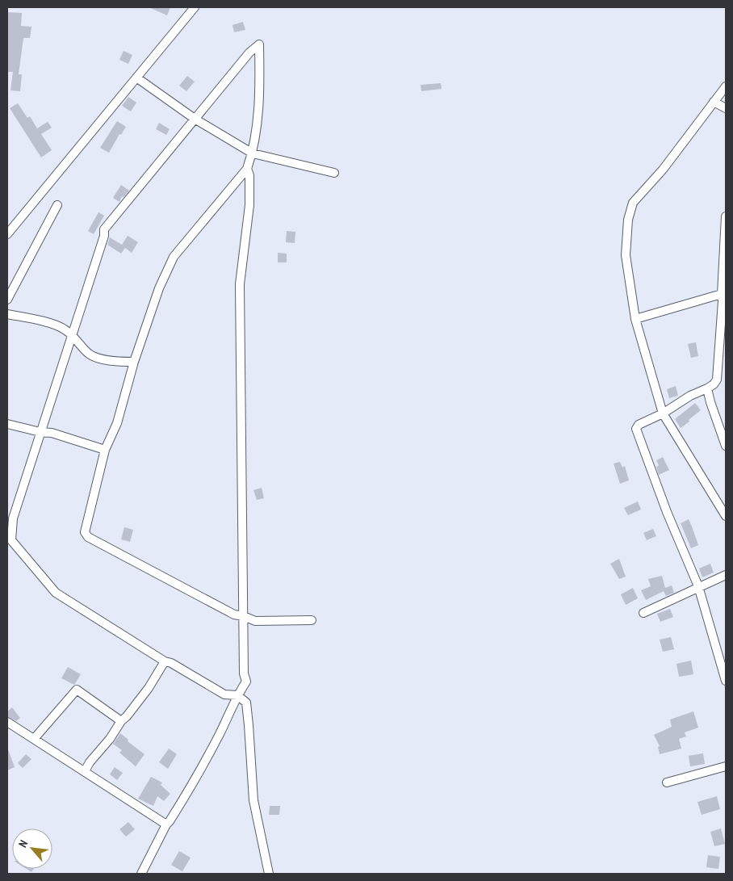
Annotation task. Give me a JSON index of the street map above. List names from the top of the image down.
{
  "north": "top left"
}
